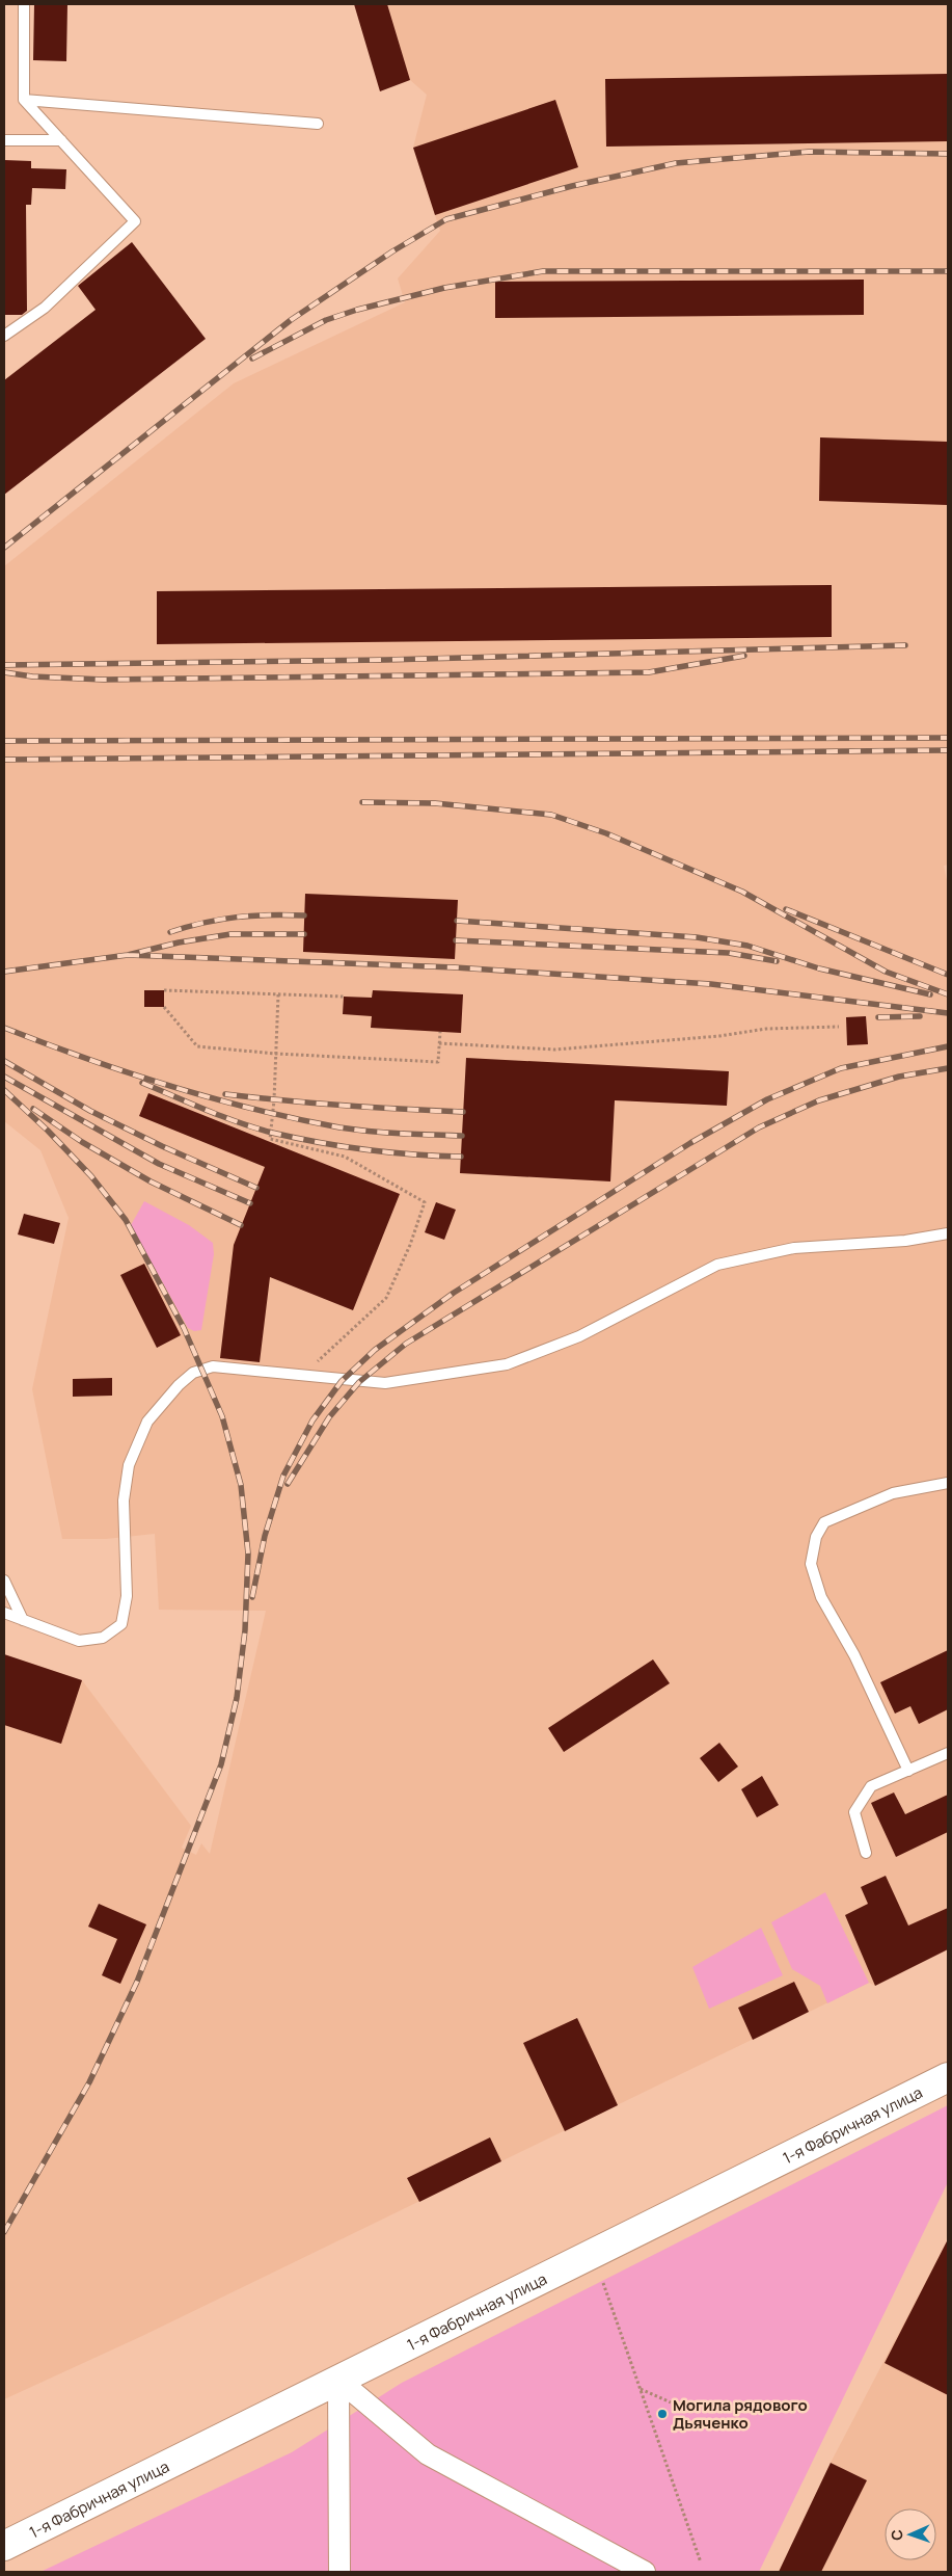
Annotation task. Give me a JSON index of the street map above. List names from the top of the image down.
{
  "streets": {
    "main road": ["1-я Фабричная улица"]
  },
  "places": ["Могила рядового Дьяченко"],
  "north": "left"
}
